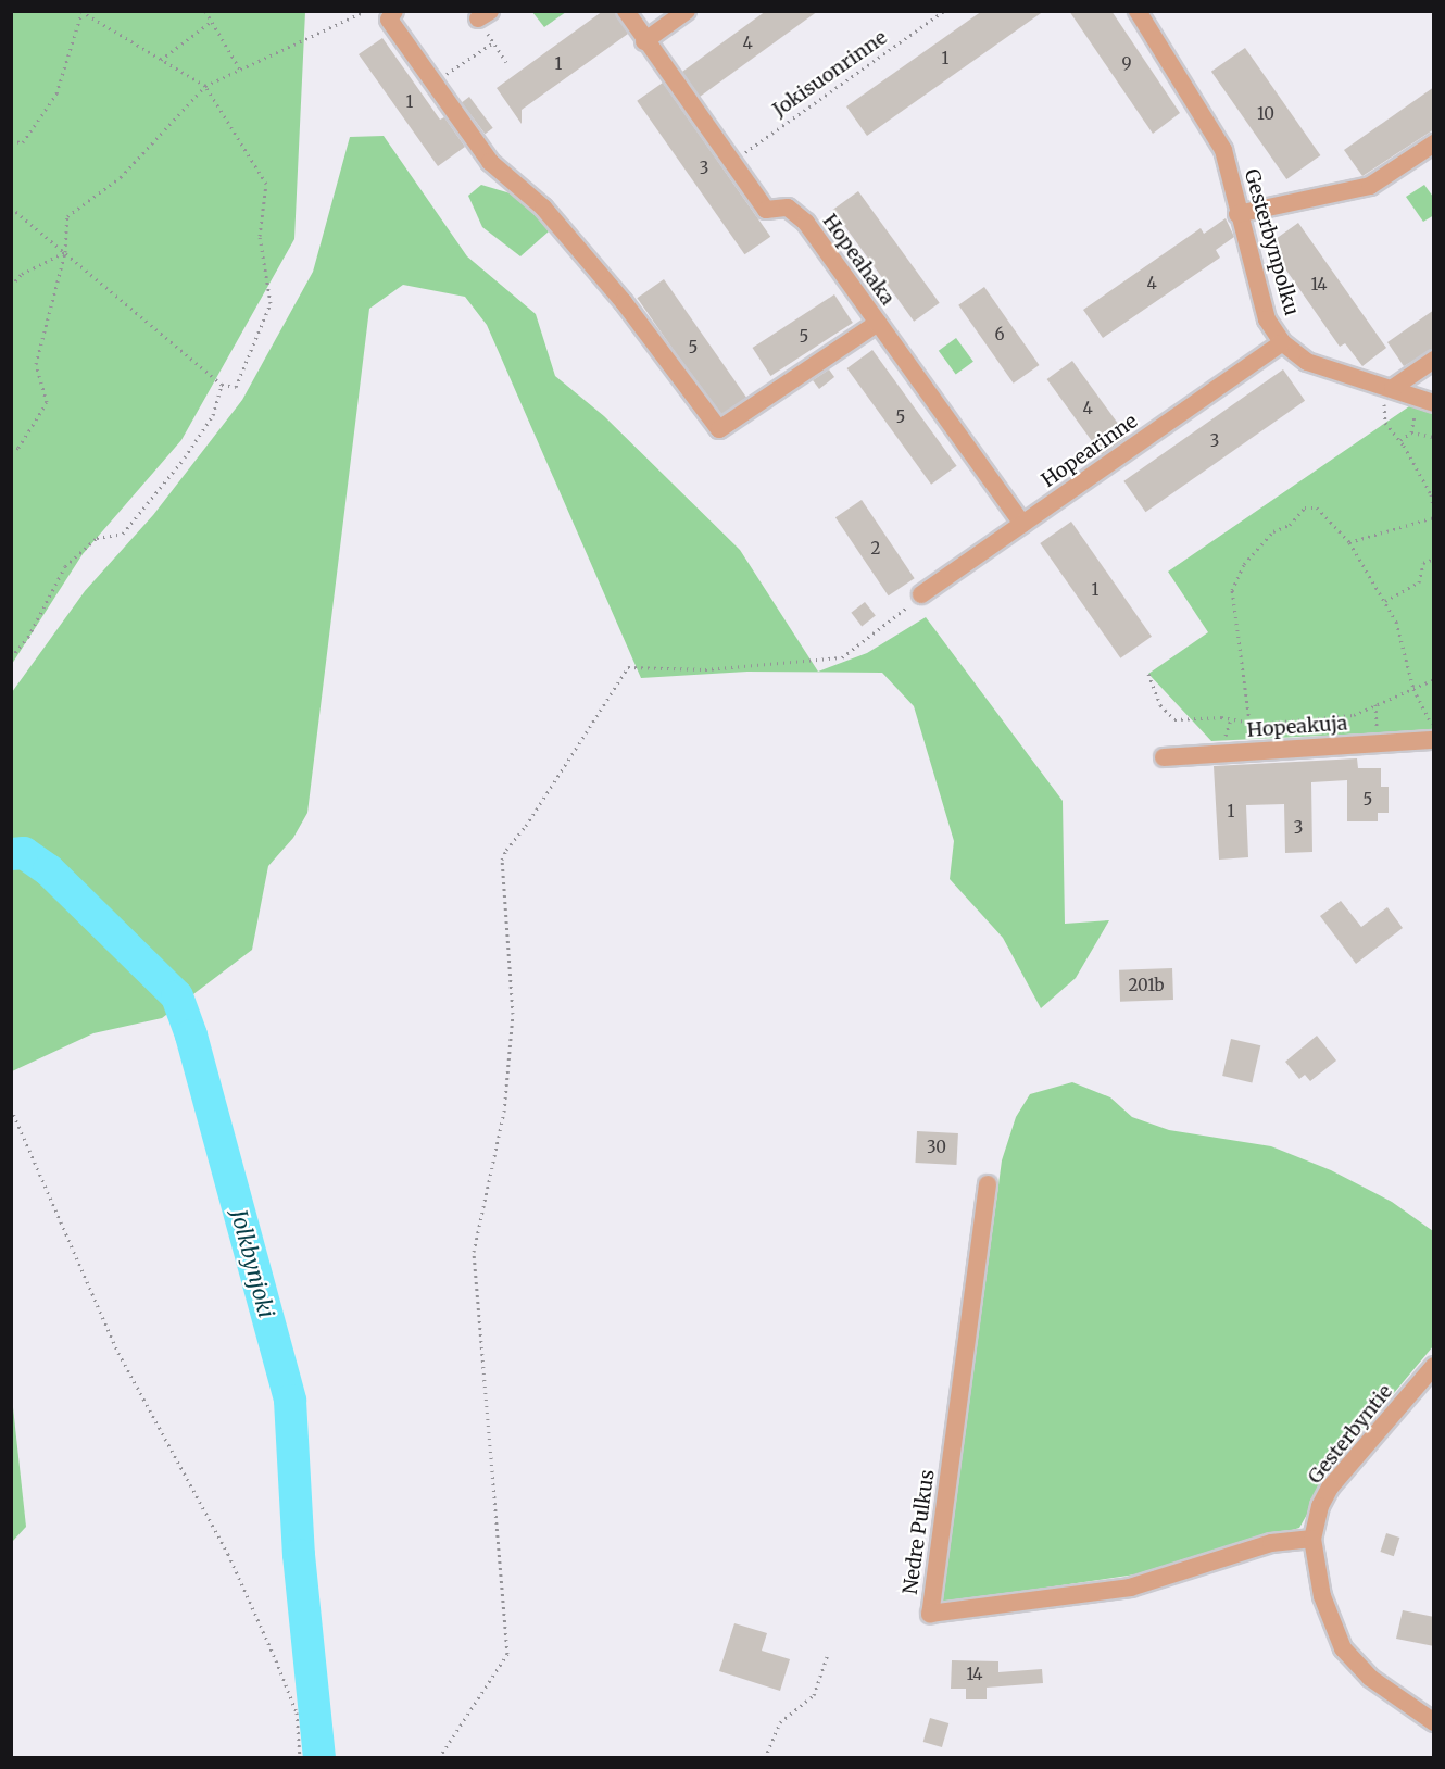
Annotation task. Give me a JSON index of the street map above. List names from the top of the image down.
{
  "streets": {
    "street": [
      "Gesterbynpolku",
      "Hopeahaka",
      "Hopearinne",
      "Hopeakuja",
      "Gesterbyntie",
      "Nedre Pulkus"
    ],
    "path": ["Jokisuonrinne"]
  },
  "crossings": [
    ["Jokisuonrinne", "Hopeahaka"],
    ["Gesterbynpolku", "Hopearinne"],
    ["Hopeahaka", "Hopearinne"],
    ["Gesterbyntie", "Nedre Pulkus"]
  ],
  "water": ["Jolkbynjoki"],
  "house_numbers": [
    "4",
    "1",
    "1",
    "9",
    "1",
    "10",
    "3",
    "4",
    "14",
    "6",
    "5",
    "5",
    "4",
    "5",
    "3",
    "2",
    "1",
    "5",
    "1",
    "3",
    "201b",
    "30",
    "14"
  ]
}
